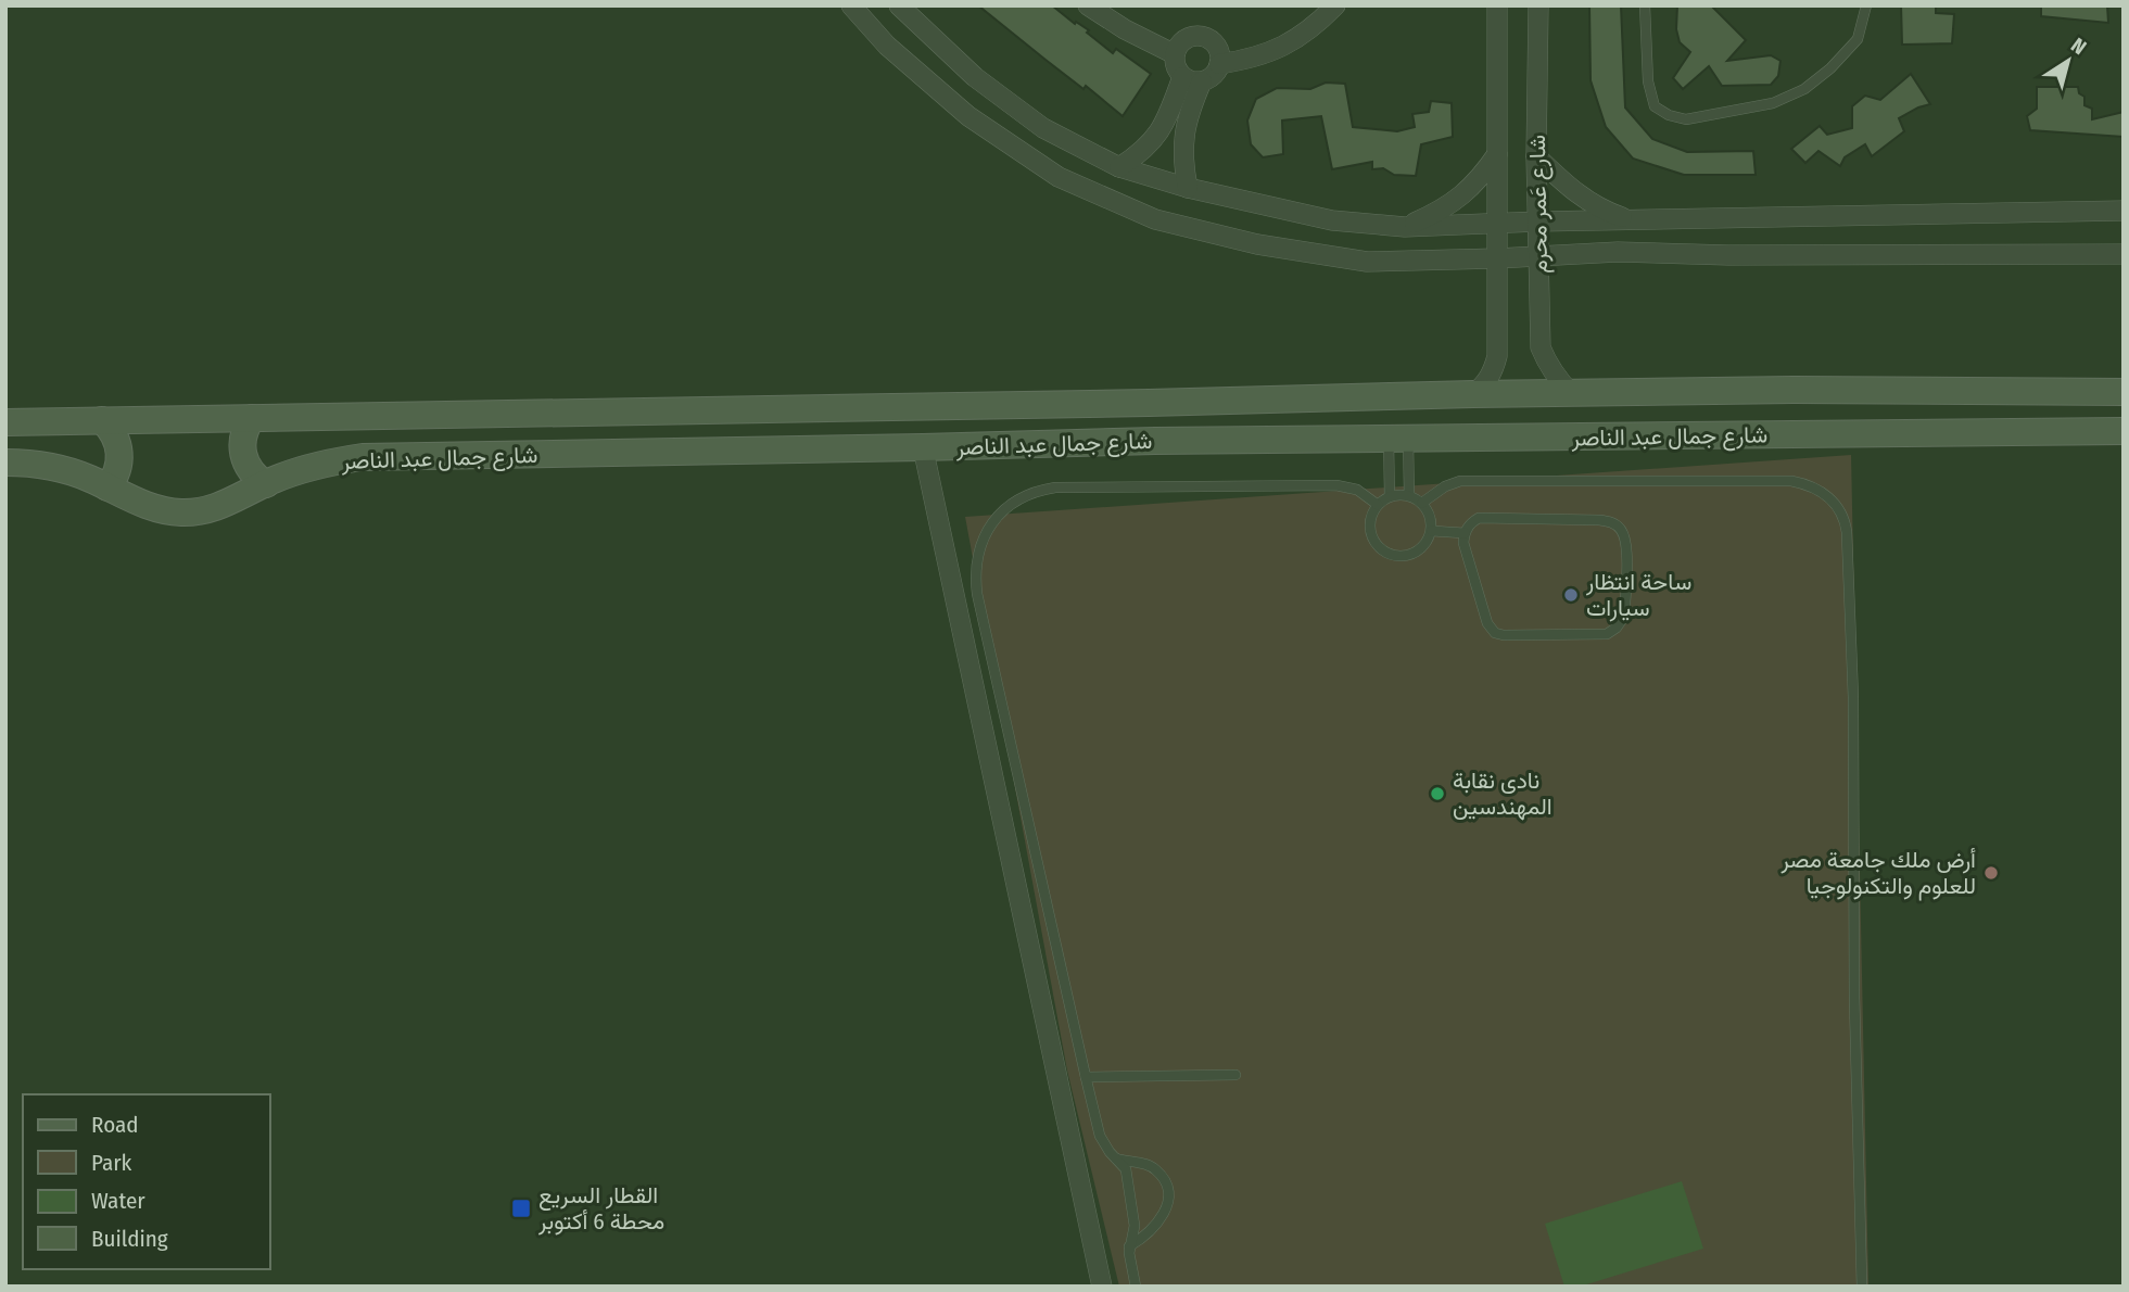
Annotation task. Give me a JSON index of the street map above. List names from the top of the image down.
{
  "streets": {
    "main road": ["شارع جمال عبد الناصر"],
    "street": ["شارع عَمر محرم"]
  },
  "crossings": [
    ["شارع عَمر محرم", "شارع جمال عبد الناصر"]
  ],
  "places": {
    "other": ["ساحة انتظار سيارات", "نادى نقابة المهندسين", "أرض ملك جامعة مصر للعلوم والتكنولوجيا"],
    "transit": ["القطار السريع محطة 6 أكتوبر"]
  },
  "legend": [
    "Road",
    "Park",
    "Water",
    "Building"
  ],
  "north": "top right"
}
